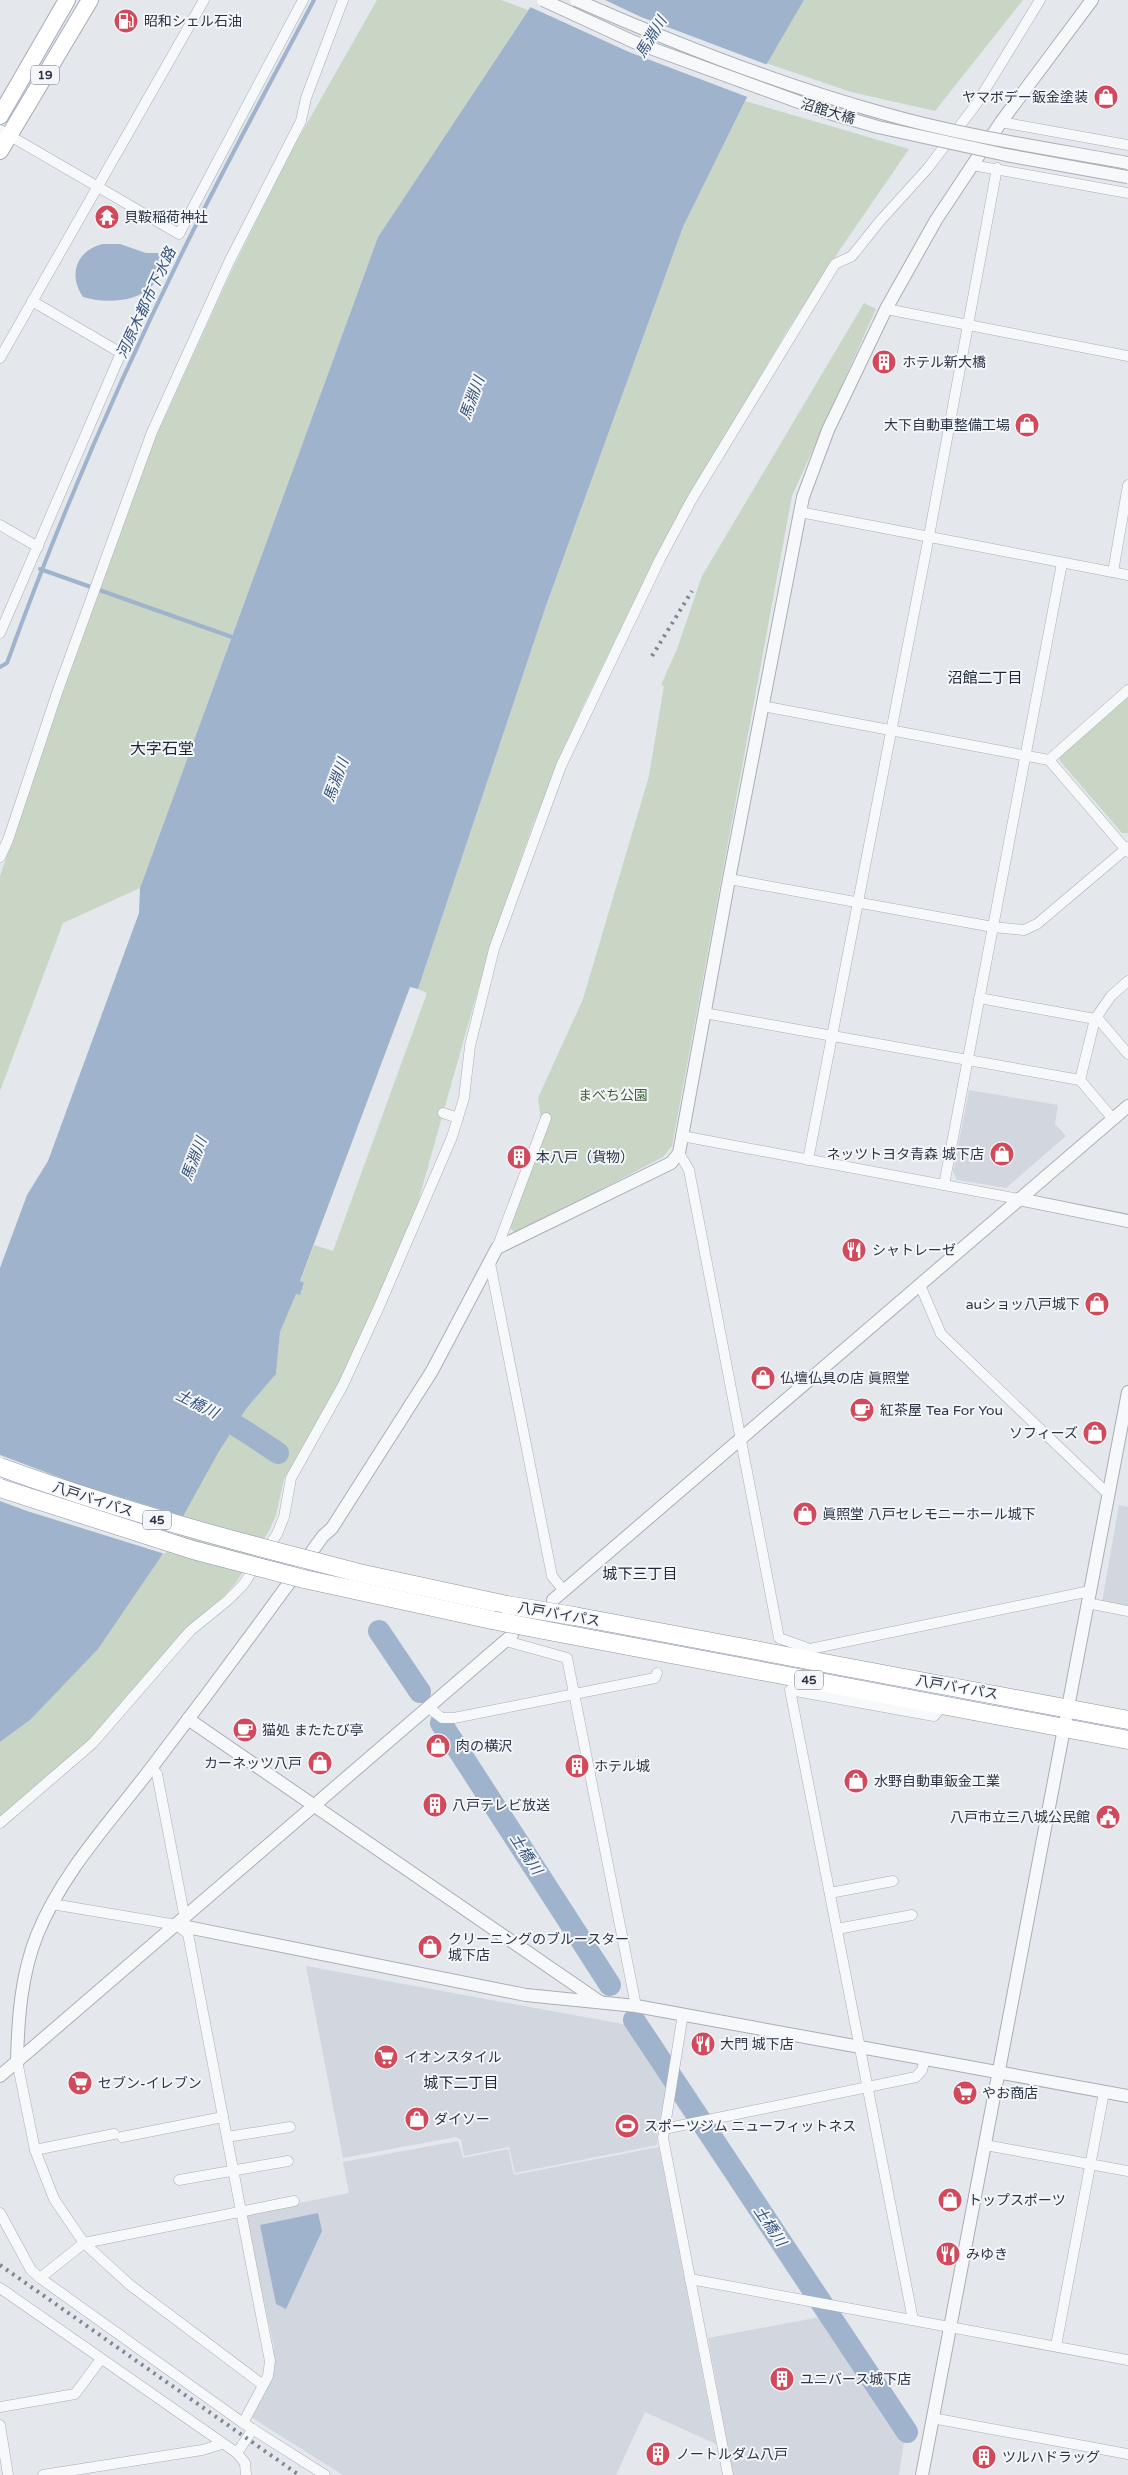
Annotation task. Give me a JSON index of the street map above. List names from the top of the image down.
{
  "streets": {
    "highway": ["八戸バイパス", "45"],
    "main road": ["19"],
    "street": ["沼館大橋"]
  },
  "districts": [
    "沼館二丁目",
    "大字石堂",
    "城下三丁目",
    "城下二丁目"
  ],
  "water": ["馬淵川", "河原木都市下水路", "土橋川"],
  "parks": ["まべち公園"],
  "places": {
    "fuel station": ["昭和シェル石油"],
    "shop": [
      "ヤマボデー鈑金塗装",
      "大下自動車整備工場",
      "ネッツトヨタ青森 城下店",
      "auショッ八戸城下",
      "仏壇仏具の店 眞照堂",
      "ソフィーズ",
      "眞照堂 八戸セレモニーホール城下",
      "肉の横沢",
      "カーネッツ八戸",
      "水野自動車鈑金工業",
      "クリーニングのブルースター 城下店",
      "ダイソー",
      "トップスポーツ"
    ],
    "temple": ["貝鞍稲荷神社"],
    "building": [
      "ホテル新大橋",
      "本八戸（貨物）",
      "ホテル城",
      "八戸テレビ放送",
      "ユニバース城下店",
      "ノートルダム八戸",
      "ツルハドラッグ"
    ],
    "restaurant": ["シャトレーゼ", "大門 城下店", "みゆき"],
    "cafe": ["紅茶屋 Tea For You", "猫処 またたび亭"],
    "public building": ["八戸市立三八城公民館"],
    "supermarket": ["イオンスタイル", "セブン-イレブン", "やお商店"],
    "sports": ["スポーツジム ニューフィットネス"]
  }
}
